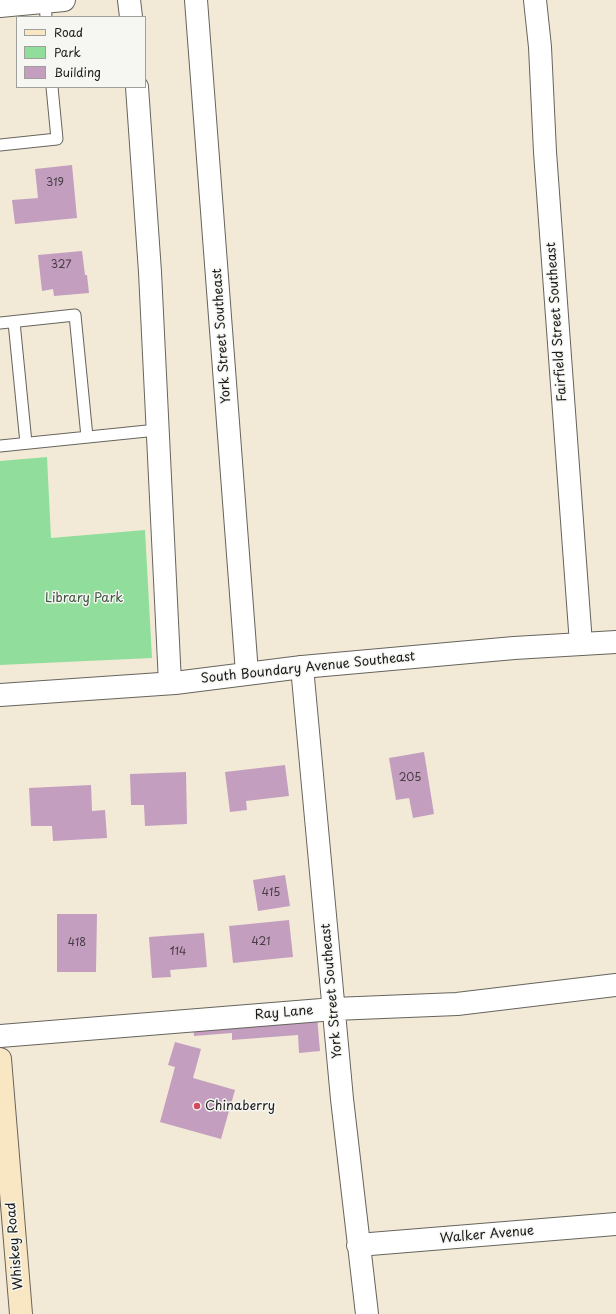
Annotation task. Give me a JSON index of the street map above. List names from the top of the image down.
{
  "streets": {
    "main road": ["Whiskey Road"],
    "street": [
      "Fairfield Street Southeast",
      "York Street Southeast",
      "South Boundary Avenue Southeast",
      "Ray Lane",
      "Walker Avenue"
    ]
  },
  "crossings": [
    ["Fairfield Street Southeast", "South Boundary Avenue Southeast"],
    ["York Street Southeast", "South Boundary Avenue Southeast"],
    ["York Street Southeast", "Ray Lane"],
    ["York Street Southeast", "Walker Avenue"]
  ],
  "parks": ["Library Park"],
  "places": ["Chinaberry"],
  "house_numbers": [
    "319",
    "327",
    "205",
    "415",
    "421",
    "418",
    "114"
  ],
  "legend": ["Road", "Park", "Building"]
}
